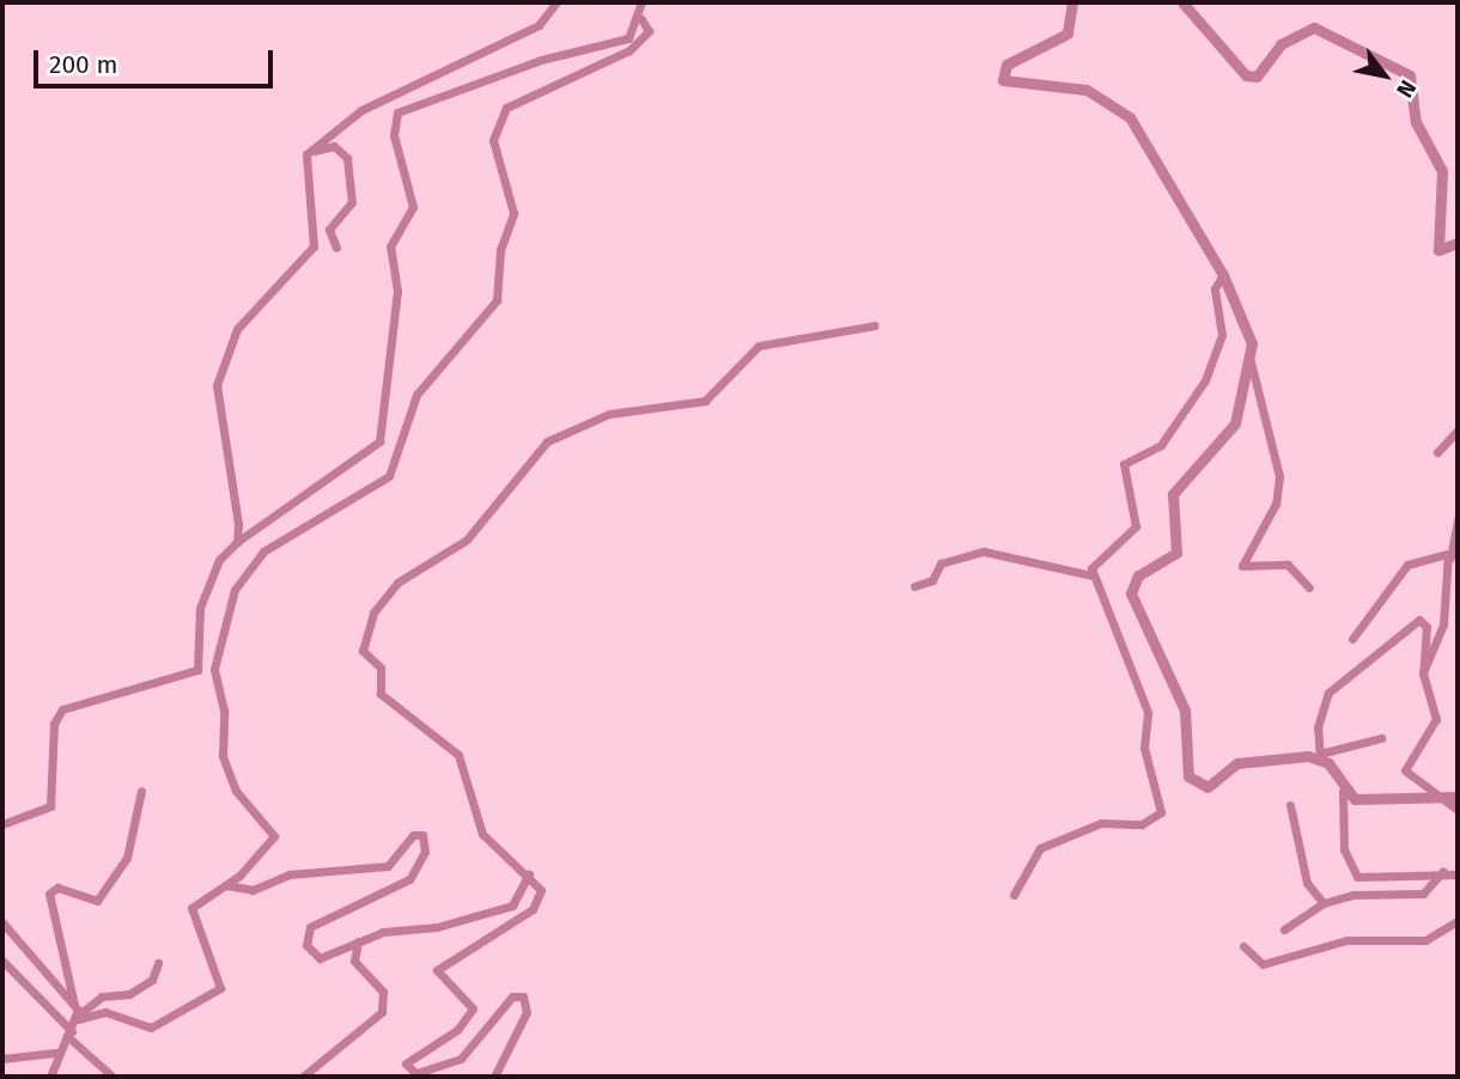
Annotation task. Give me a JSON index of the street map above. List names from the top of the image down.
{
  "scale_bar": "200 m",
  "north": "bottom right"
}
